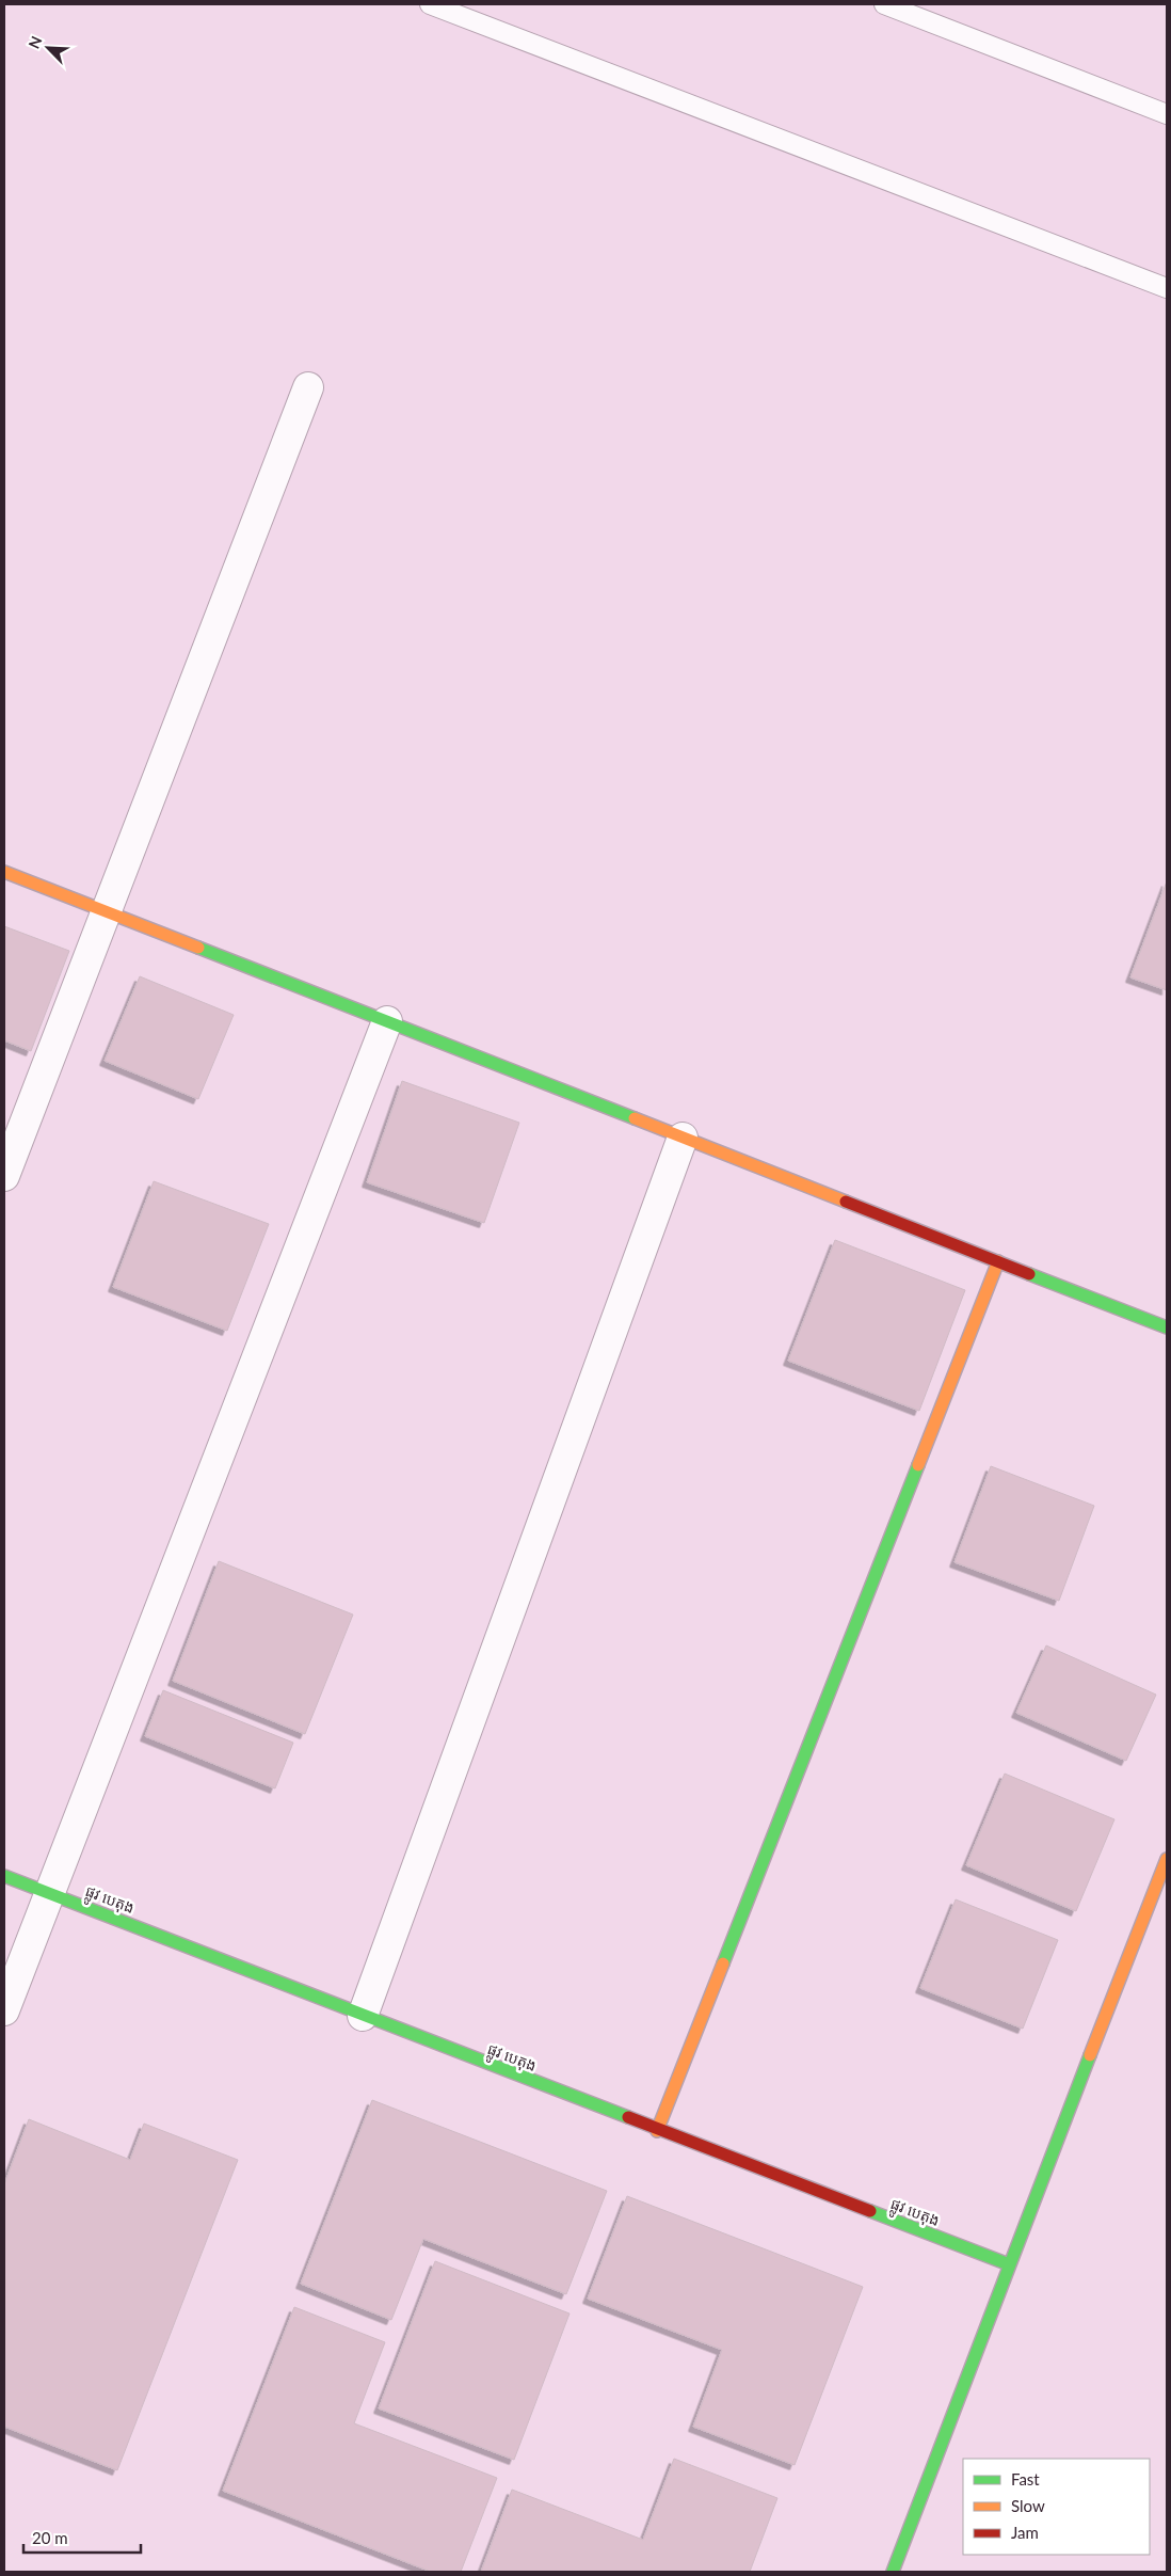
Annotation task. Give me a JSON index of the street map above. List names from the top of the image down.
{
  "streets": {
    "street": ["ផ្លូវ បេតុង"]
  },
  "legend": ["Fast", "Slow", "Jam"],
  "scale_bar": "20 m",
  "north": "top left"
}
